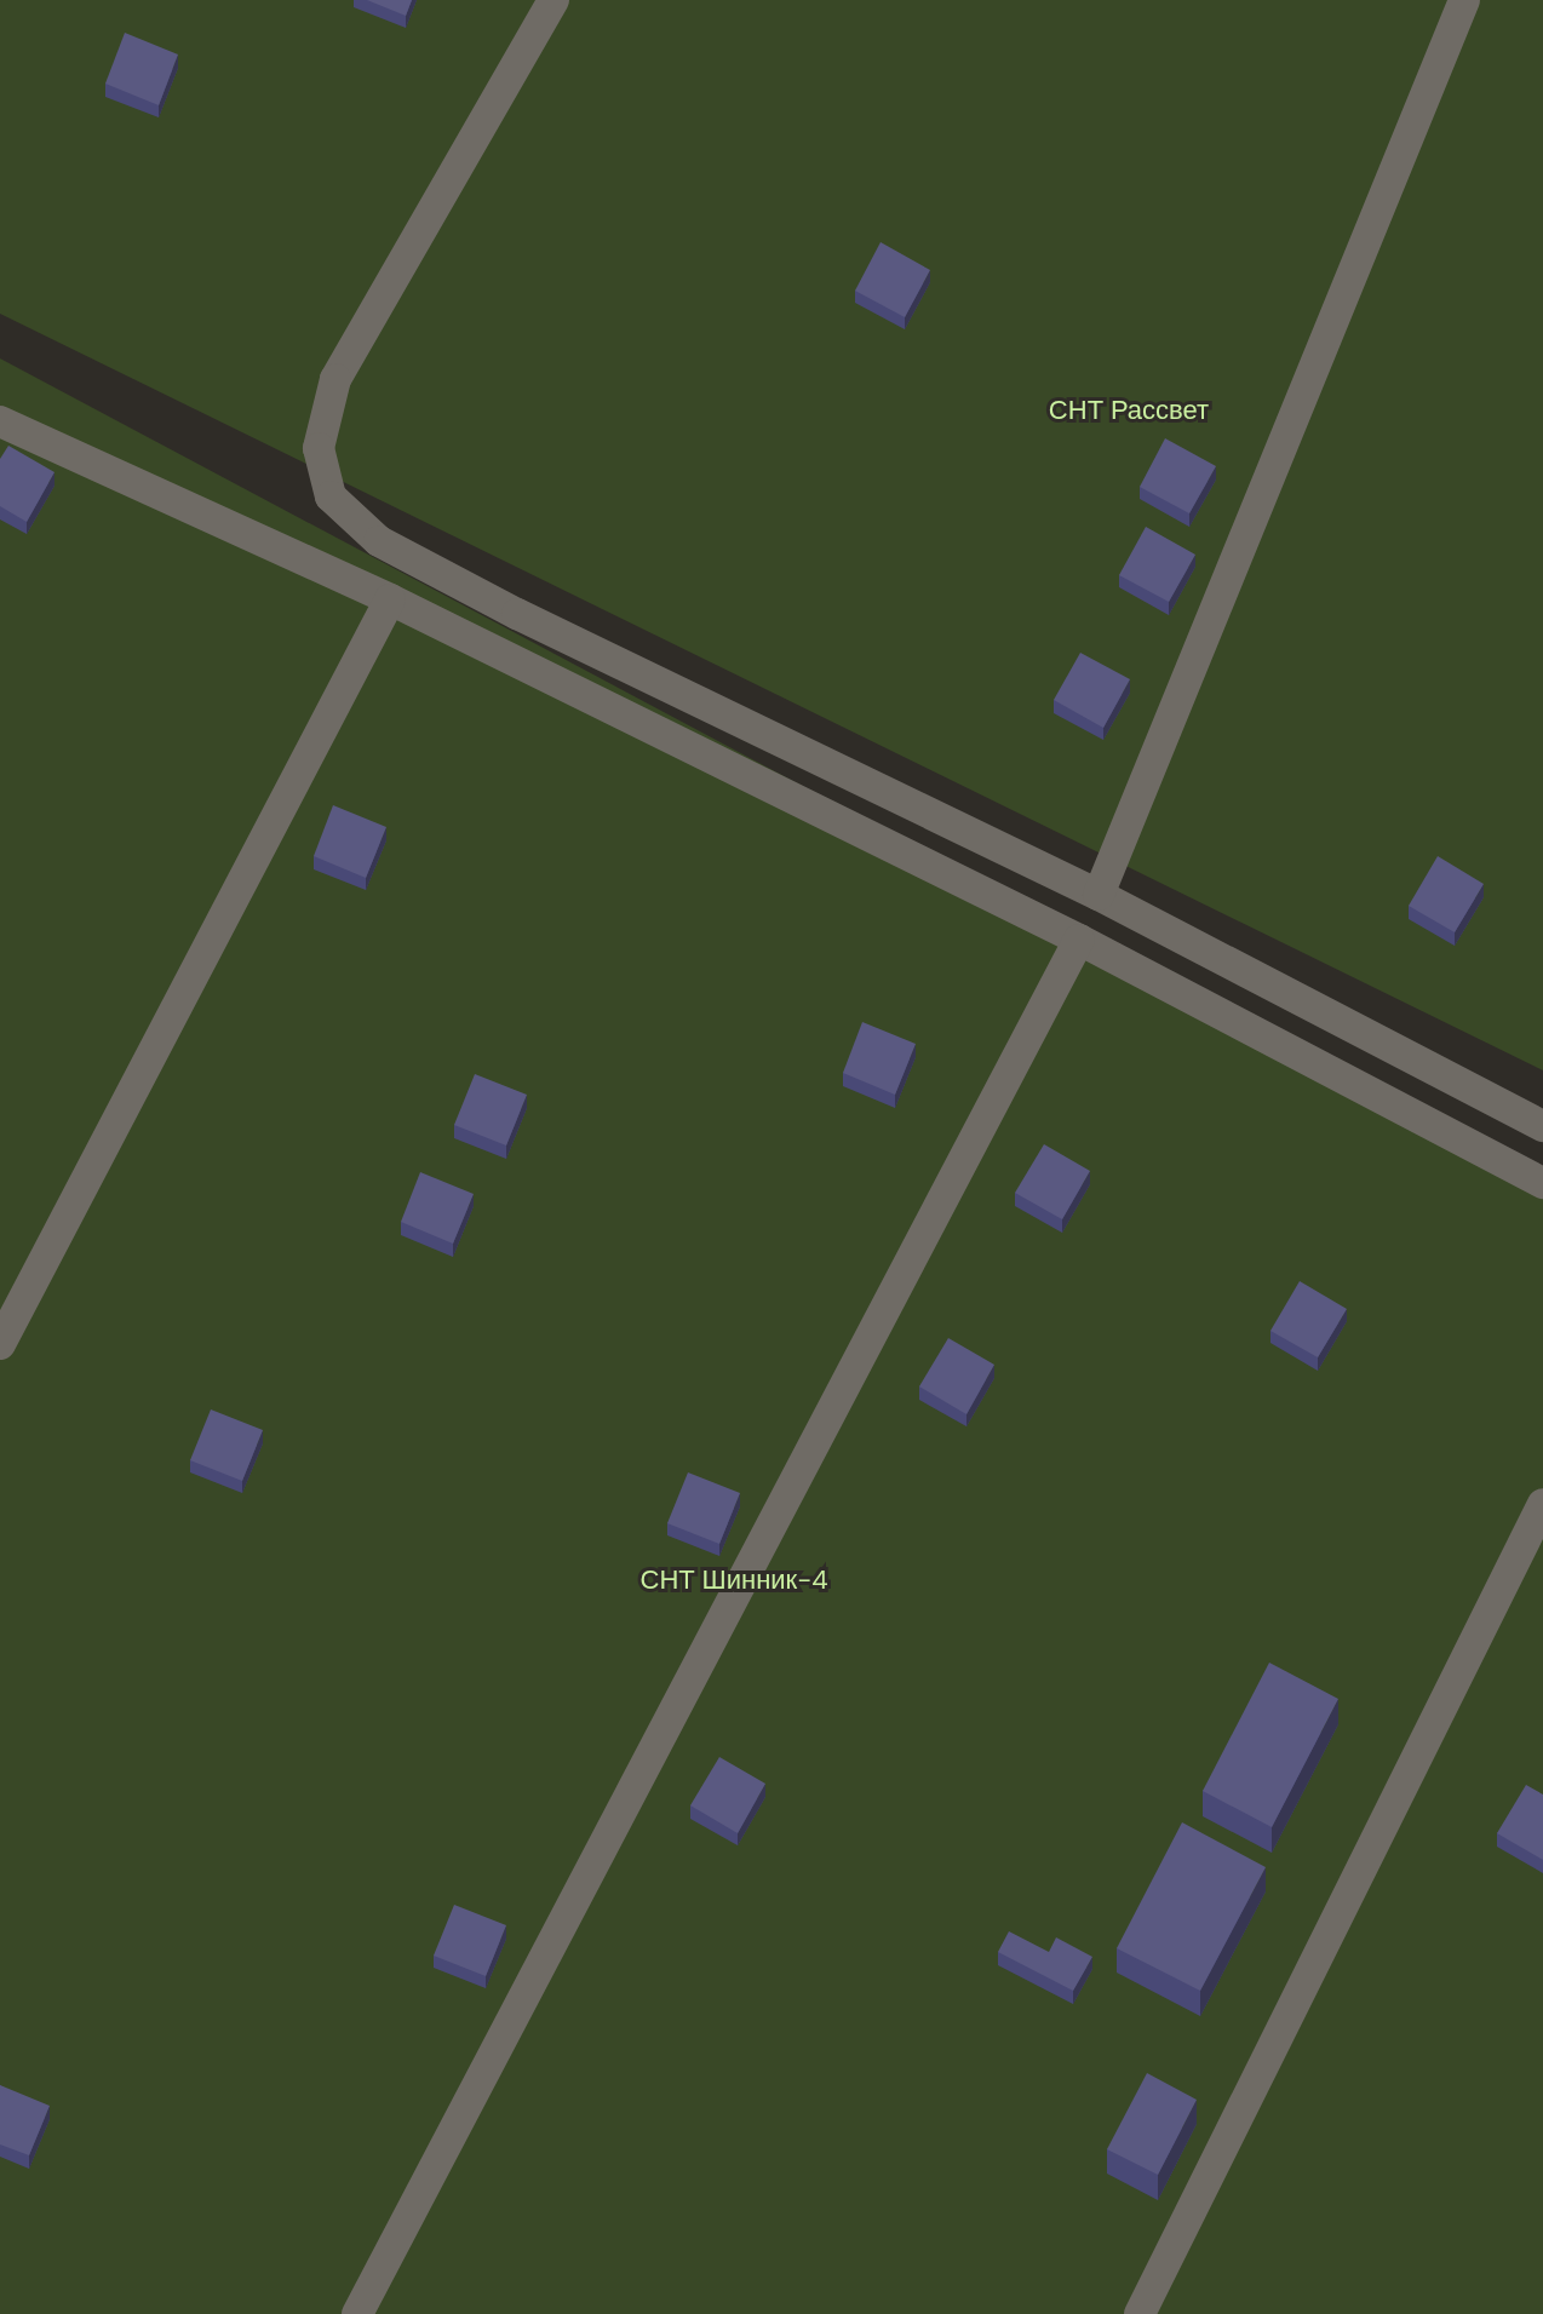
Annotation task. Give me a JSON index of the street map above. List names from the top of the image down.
{
  "parks": ["СНТ Рассвет", "СНТ Шинник-4"]
}
